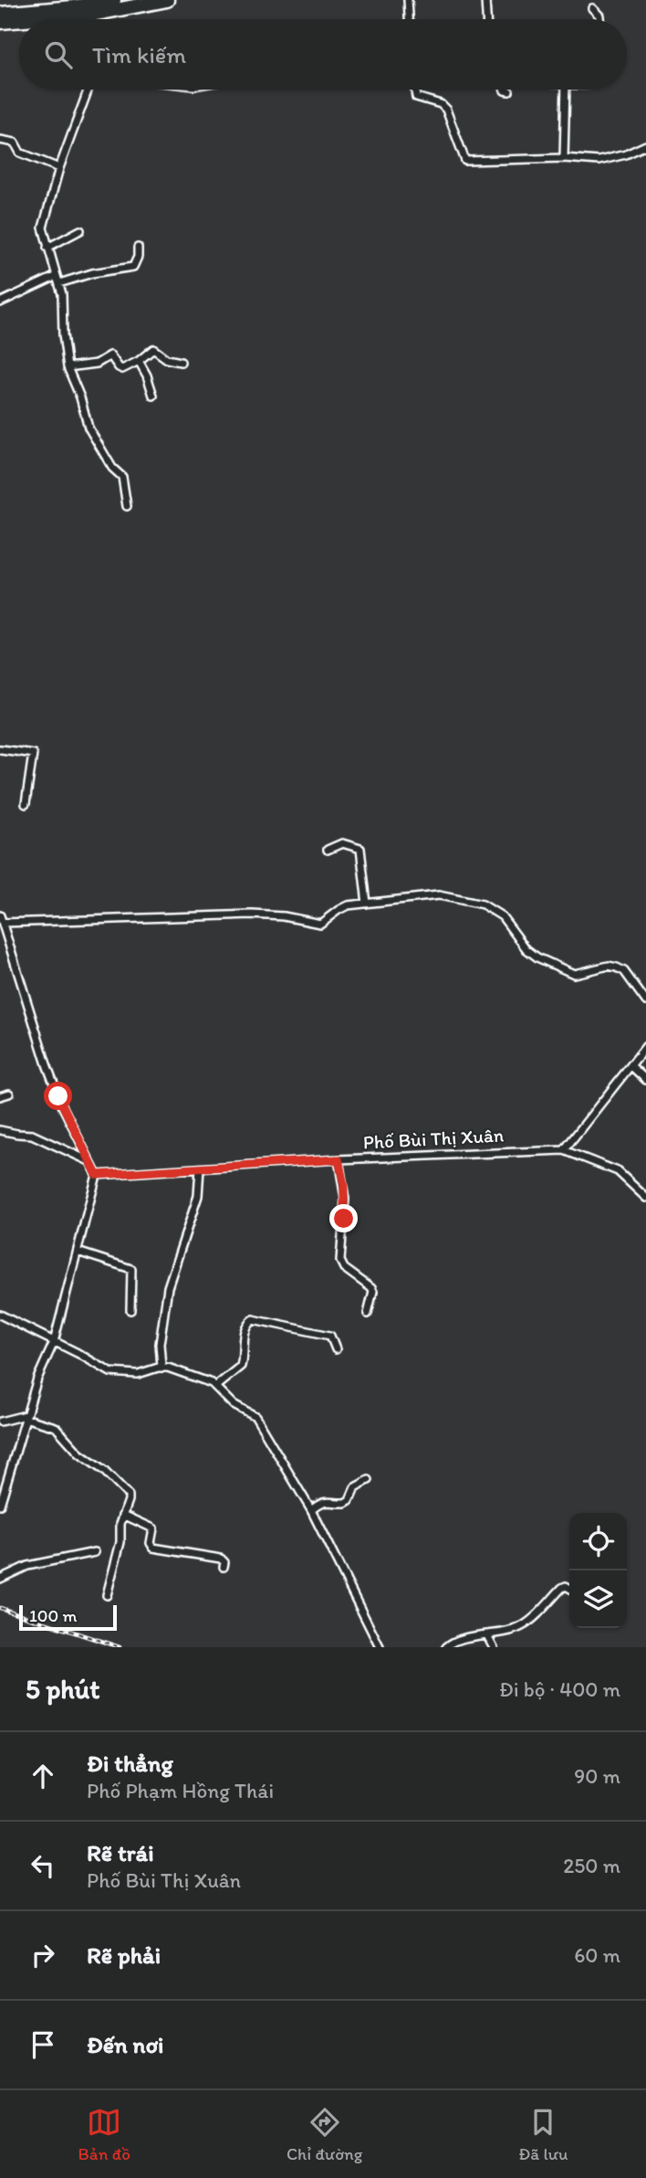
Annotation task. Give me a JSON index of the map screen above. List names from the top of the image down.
{
  "streets": {
    "street": ["Phố Bùi Thị Xuân"]
  },
  "scale_bar": "100 m",
  "page": {
    "search": "Tìm kiếm",
    "scale": "100 m",
    "heading": ["5 phút", "Đi bộ · 400 m"],
    "list": [
      ["Đi thẳng", "Phố Phạm Hồng Thái", "90 m"],
      ["Rẽ trái", "Phố Bùi Thị Xuân", "250 m"],
      ["Rẽ phải", "60 m"],
      "Đến nơi"
    ],
    "nav": ["Bản đồ", "Chỉ đường", "Đã lưu"]
  }
}
